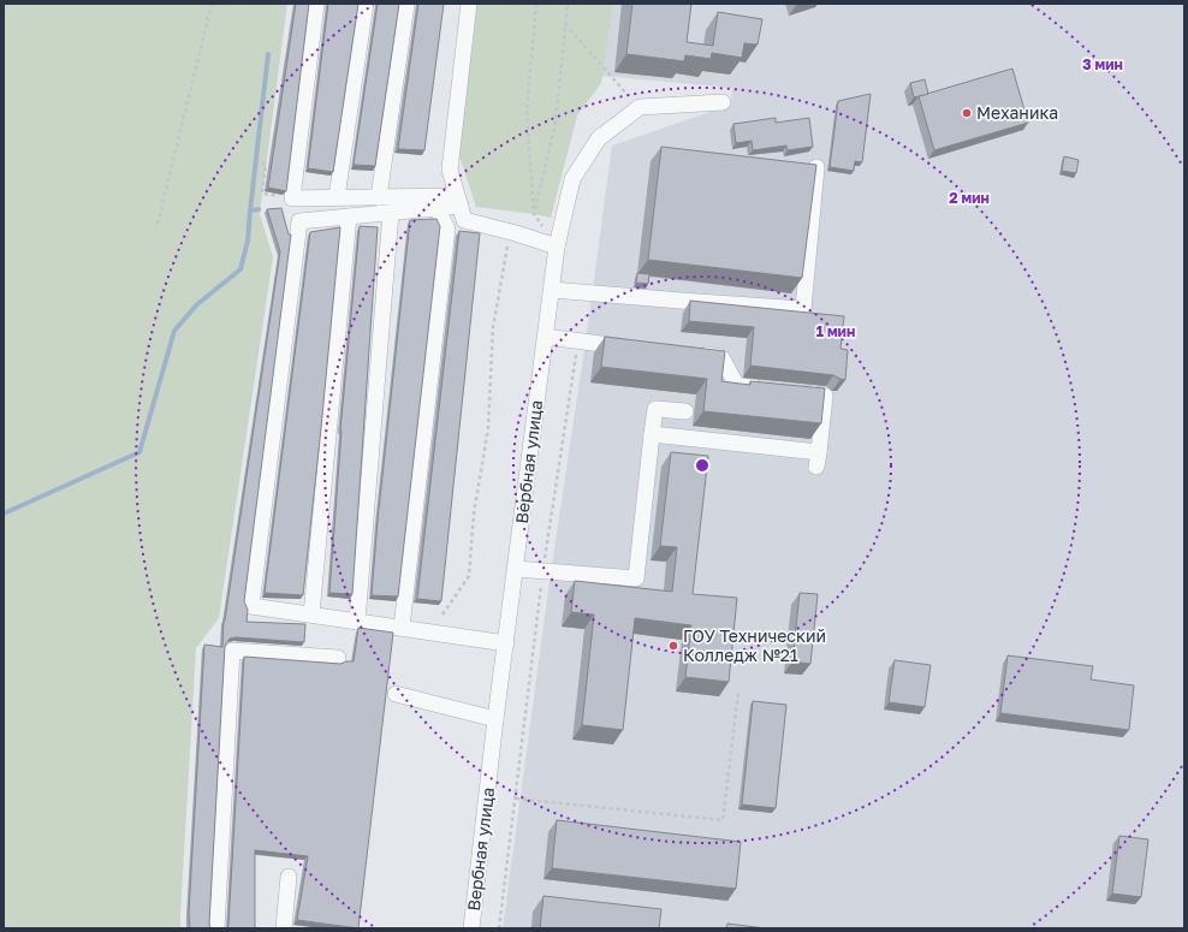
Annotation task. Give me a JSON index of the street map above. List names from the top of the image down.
{
  "streets": {
    "street": ["Вербная улица"]
  },
  "places": ["Механика", "ГОУ Технический Колледж №21"],
  "rings": ["3 мин", "2 мин", "1 мин"]
}
